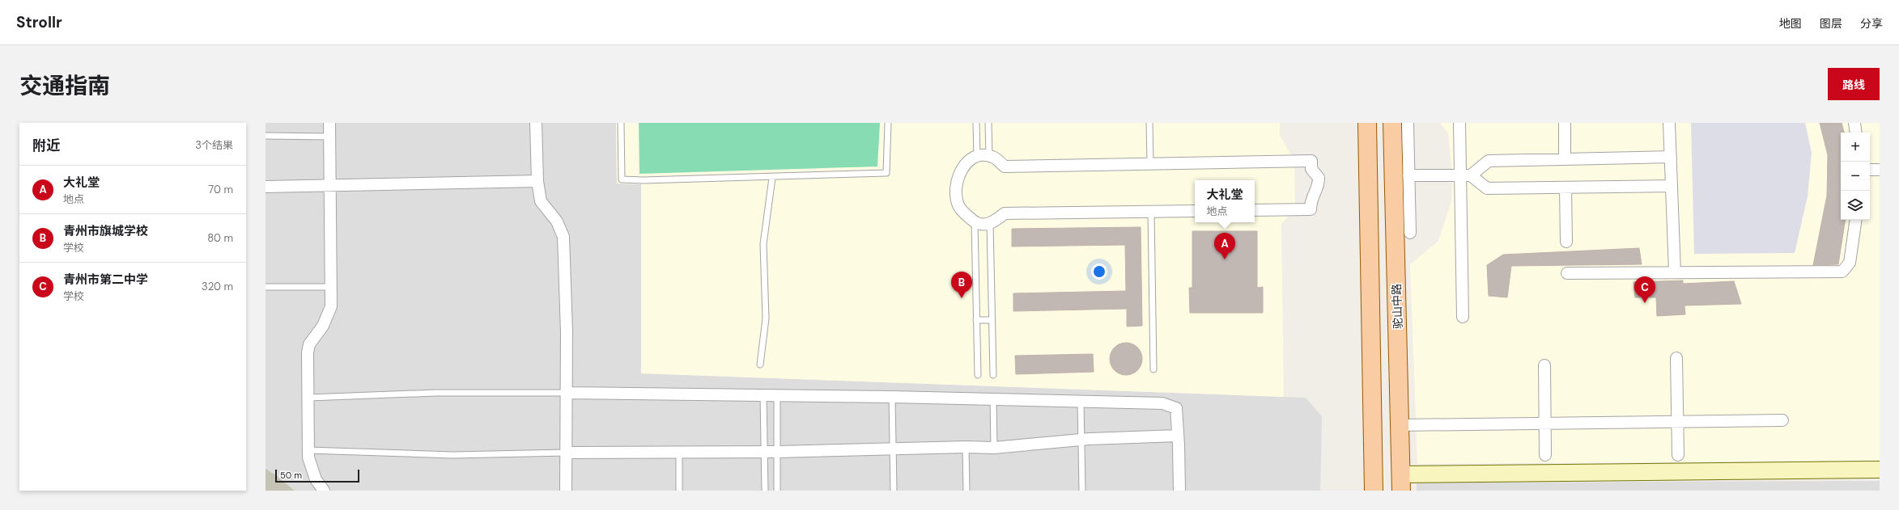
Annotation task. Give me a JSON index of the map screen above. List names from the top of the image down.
{
  "streets": {
    "main road": ["驼山中路"]
  },
  "scale_bar": "50 m",
  "page": {
    "header": "Strollr",
    "nav": ["地图", "图层", "分享"],
    "title": "交通指南",
    "buttons": "路线",
    "heading": ["附近", "3个结果"],
    "map_buttons": ["+", "−"],
    "list": [
      {
        "mark": "A",
        "name": "大礼堂",
        "note": "地点",
        "value": "70 m"
      },
      {
        "mark": "B",
        "name": "青州市旗城学校",
        "note": "学校",
        "value": "80 m"
      },
      {
        "mark": "C",
        "name": "青州市第二中学",
        "note": "学校",
        "value": "320 m"
      }
    ],
    "popup": ["大礼堂", "地点"],
    "pins": ["A", "B", "C"],
    "scale": "50 m"
  }
}
